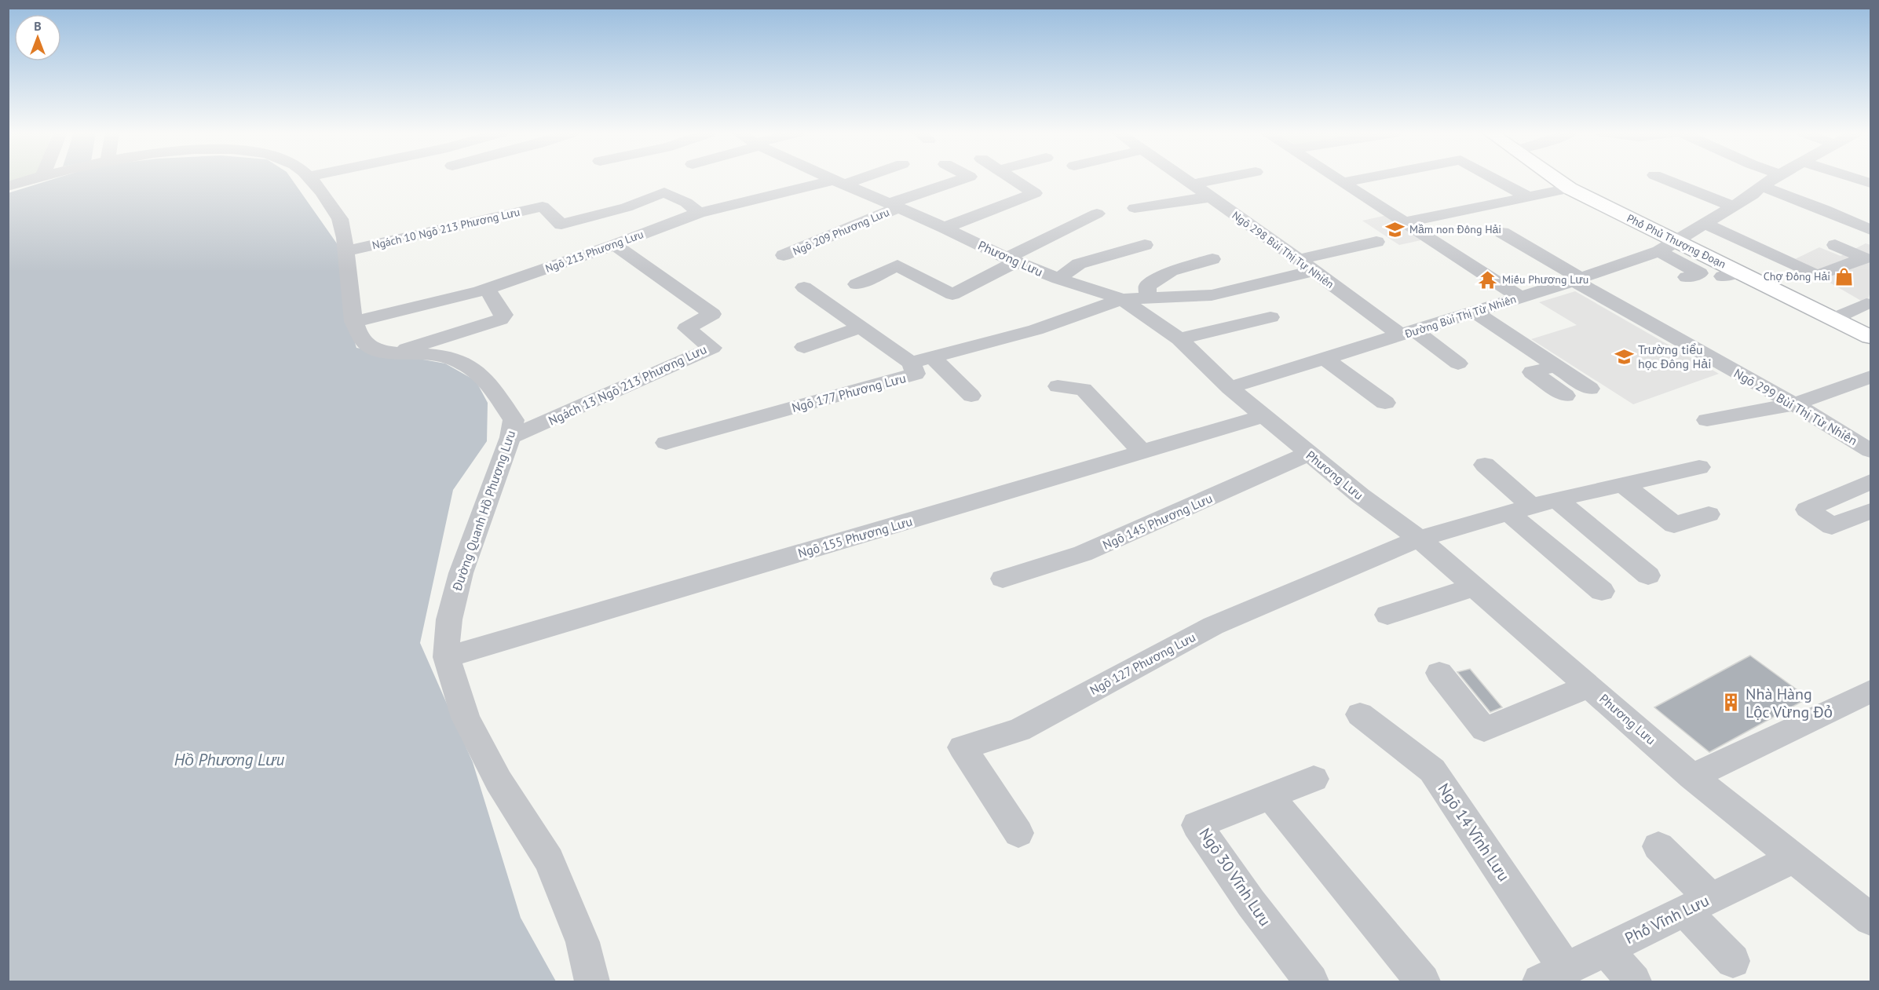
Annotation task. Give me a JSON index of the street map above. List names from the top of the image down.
{
  "streets": {
    "main road": ["Phố Phủ Thượng Đoạn"],
    "street": [
      "Ngách 10 Ngõ 213 Phương Lưu",
      "Ngõ 209 Phương Lưu",
      "Ngõ 298 Bùi Thị Tự Nhiên",
      "Ngõ 213 Phương Lưu",
      "Phương Lưu",
      "Đường Bùi Thị Từ Nhiên",
      "Ngách 13 Ngõ 213 Phương Lưu",
      "Ngõ 177 Phương Lưu",
      "Ngõ 299 Bùi Thị Từ Nhiên",
      "Đường Quanh Hồ Phương Lưu",
      "Ngõ 145 Phương Lưu",
      "Ngõ 155 Phương Lưu",
      "Ngõ 127 Phương Lưu",
      "Ngõ 14 Vĩnh Lưu",
      "Ngõ 30 Vĩnh Lưu",
      "Phố Vĩnh Lưu"
    ]
  },
  "crossings": [
    ["Ngách 10 Ngõ 213 Phương Lưu", "Ngõ 213 Phương Lưu"],
    ["Ngách 10 Ngõ 213 Phương Lưu", "Đường Quanh Hồ Phương Lưu"],
    ["Ngõ 209 Phương Lưu", "Phương Lưu"],
    ["Phố Phủ Thượng Đoạn", "Đường Bùi Thị Từ Nhiên"],
    ["Ngõ 298 Bùi Thị Tự Nhiên", "Đường Bùi Thị Từ Nhiên"],
    ["Ngõ 213 Phương Lưu", "Phương Lưu"],
    ["Ngõ 213 Phương Lưu", "Ngách 13 Ngõ 213 Phương Lưu"],
    ["Ngõ 213 Phương Lưu", "Đường Quanh Hồ Phương Lưu"],
    ["Phương Lưu", "Đường Bùi Thị Từ Nhiên"],
    ["Phương Lưu", "Ngõ 177 Phương Lưu"],
    ["Phương Lưu", "Ngõ 145 Phương Lưu"],
    ["Phương Lưu", "Ngõ 155 Phương Lưu"],
    ["Phương Lưu", "Ngõ 127 Phương Lưu"],
    ["Phương Lưu", "Phố Vĩnh Lưu"],
    ["Đường Bùi Thị Từ Nhiên", "Ngõ 299 Bùi Thị Từ Nhiên"],
    ["Ngách 13 Ngõ 213 Phương Lưu", "Đường Quanh Hồ Phương Lưu"],
    ["Đường Quanh Hồ Phương Lưu", "Ngõ 155 Phương Lưu"],
    ["Ngõ 14 Vĩnh Lưu", "Phố Vĩnh Lưu"]
  ],
  "water": ["Hồ Phương Lưu"],
  "places": {
    "school or university": ["Mầm non Đông Hải", "Trường tiểu học Đông Hải"],
    "shop": ["Chợ Đông Hải"],
    "temple": ["Miếu Phương Lưu"],
    "building": ["Nhà Hàng Lộc Vừng Đỏ"]
  },
  "north": "top"
}
